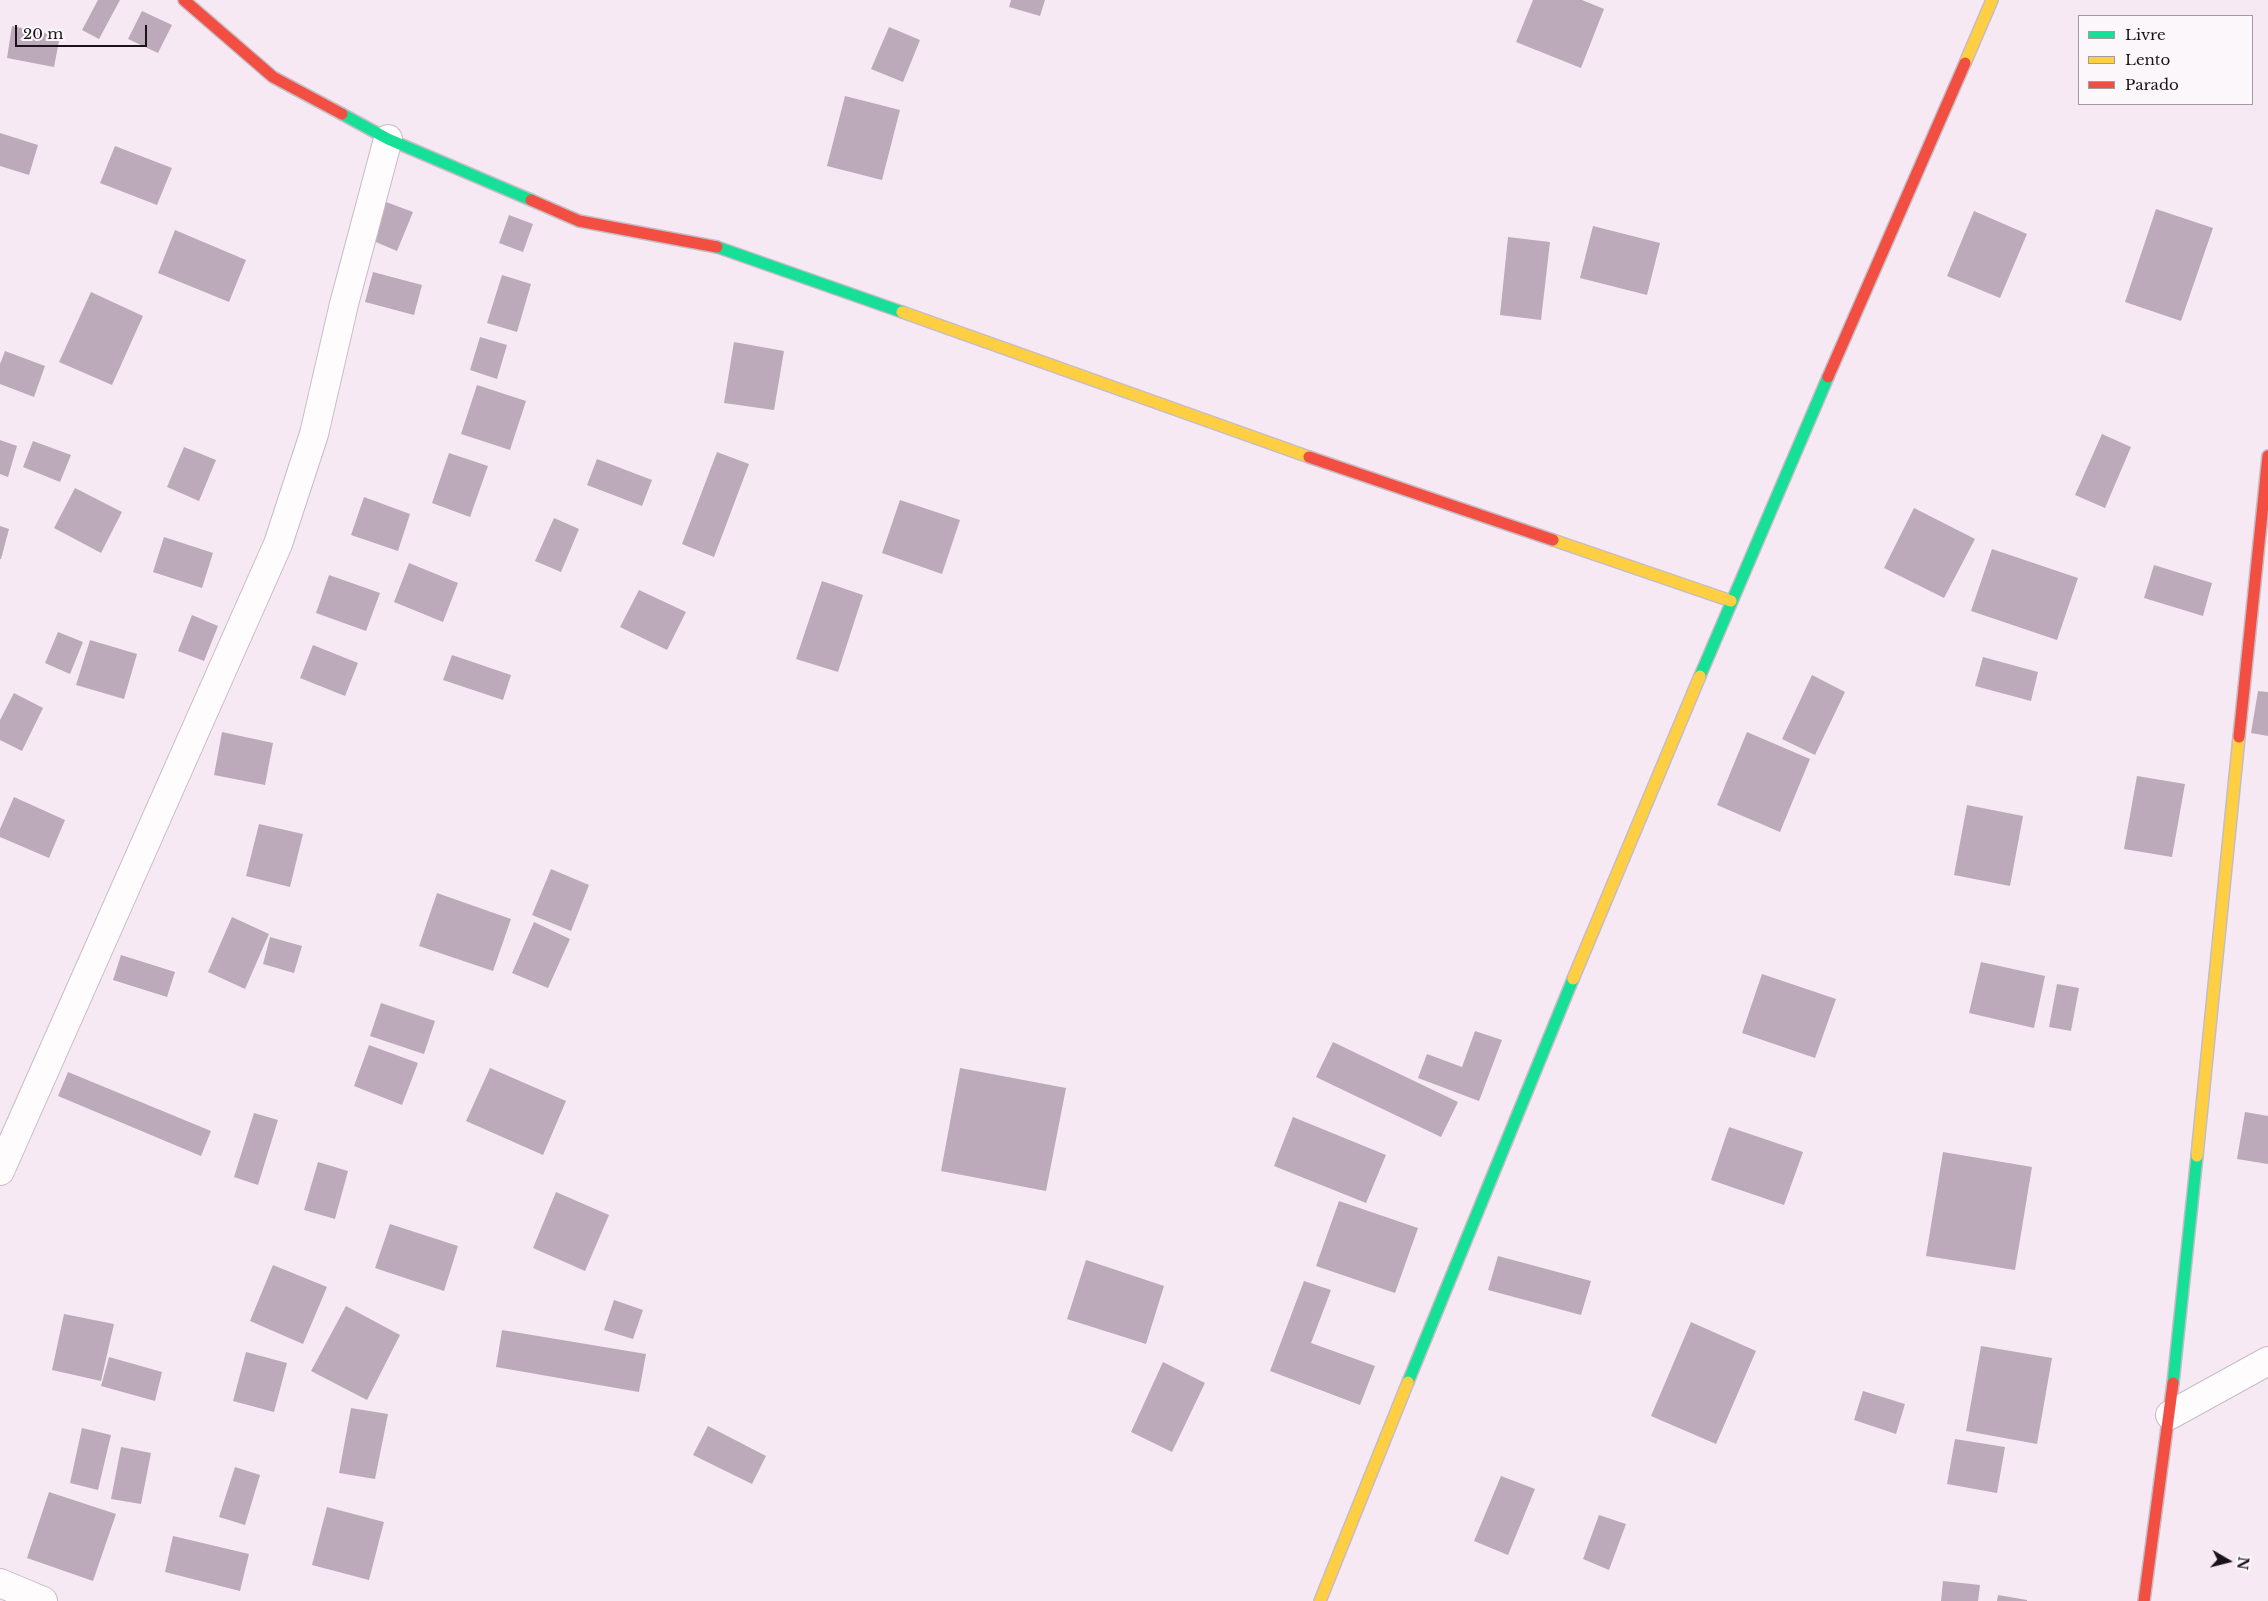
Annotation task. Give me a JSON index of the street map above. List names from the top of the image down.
{
  "legend": ["Livre", "Lento", "Parado"],
  "scale_bar": "20 m",
  "north": "right"
}
